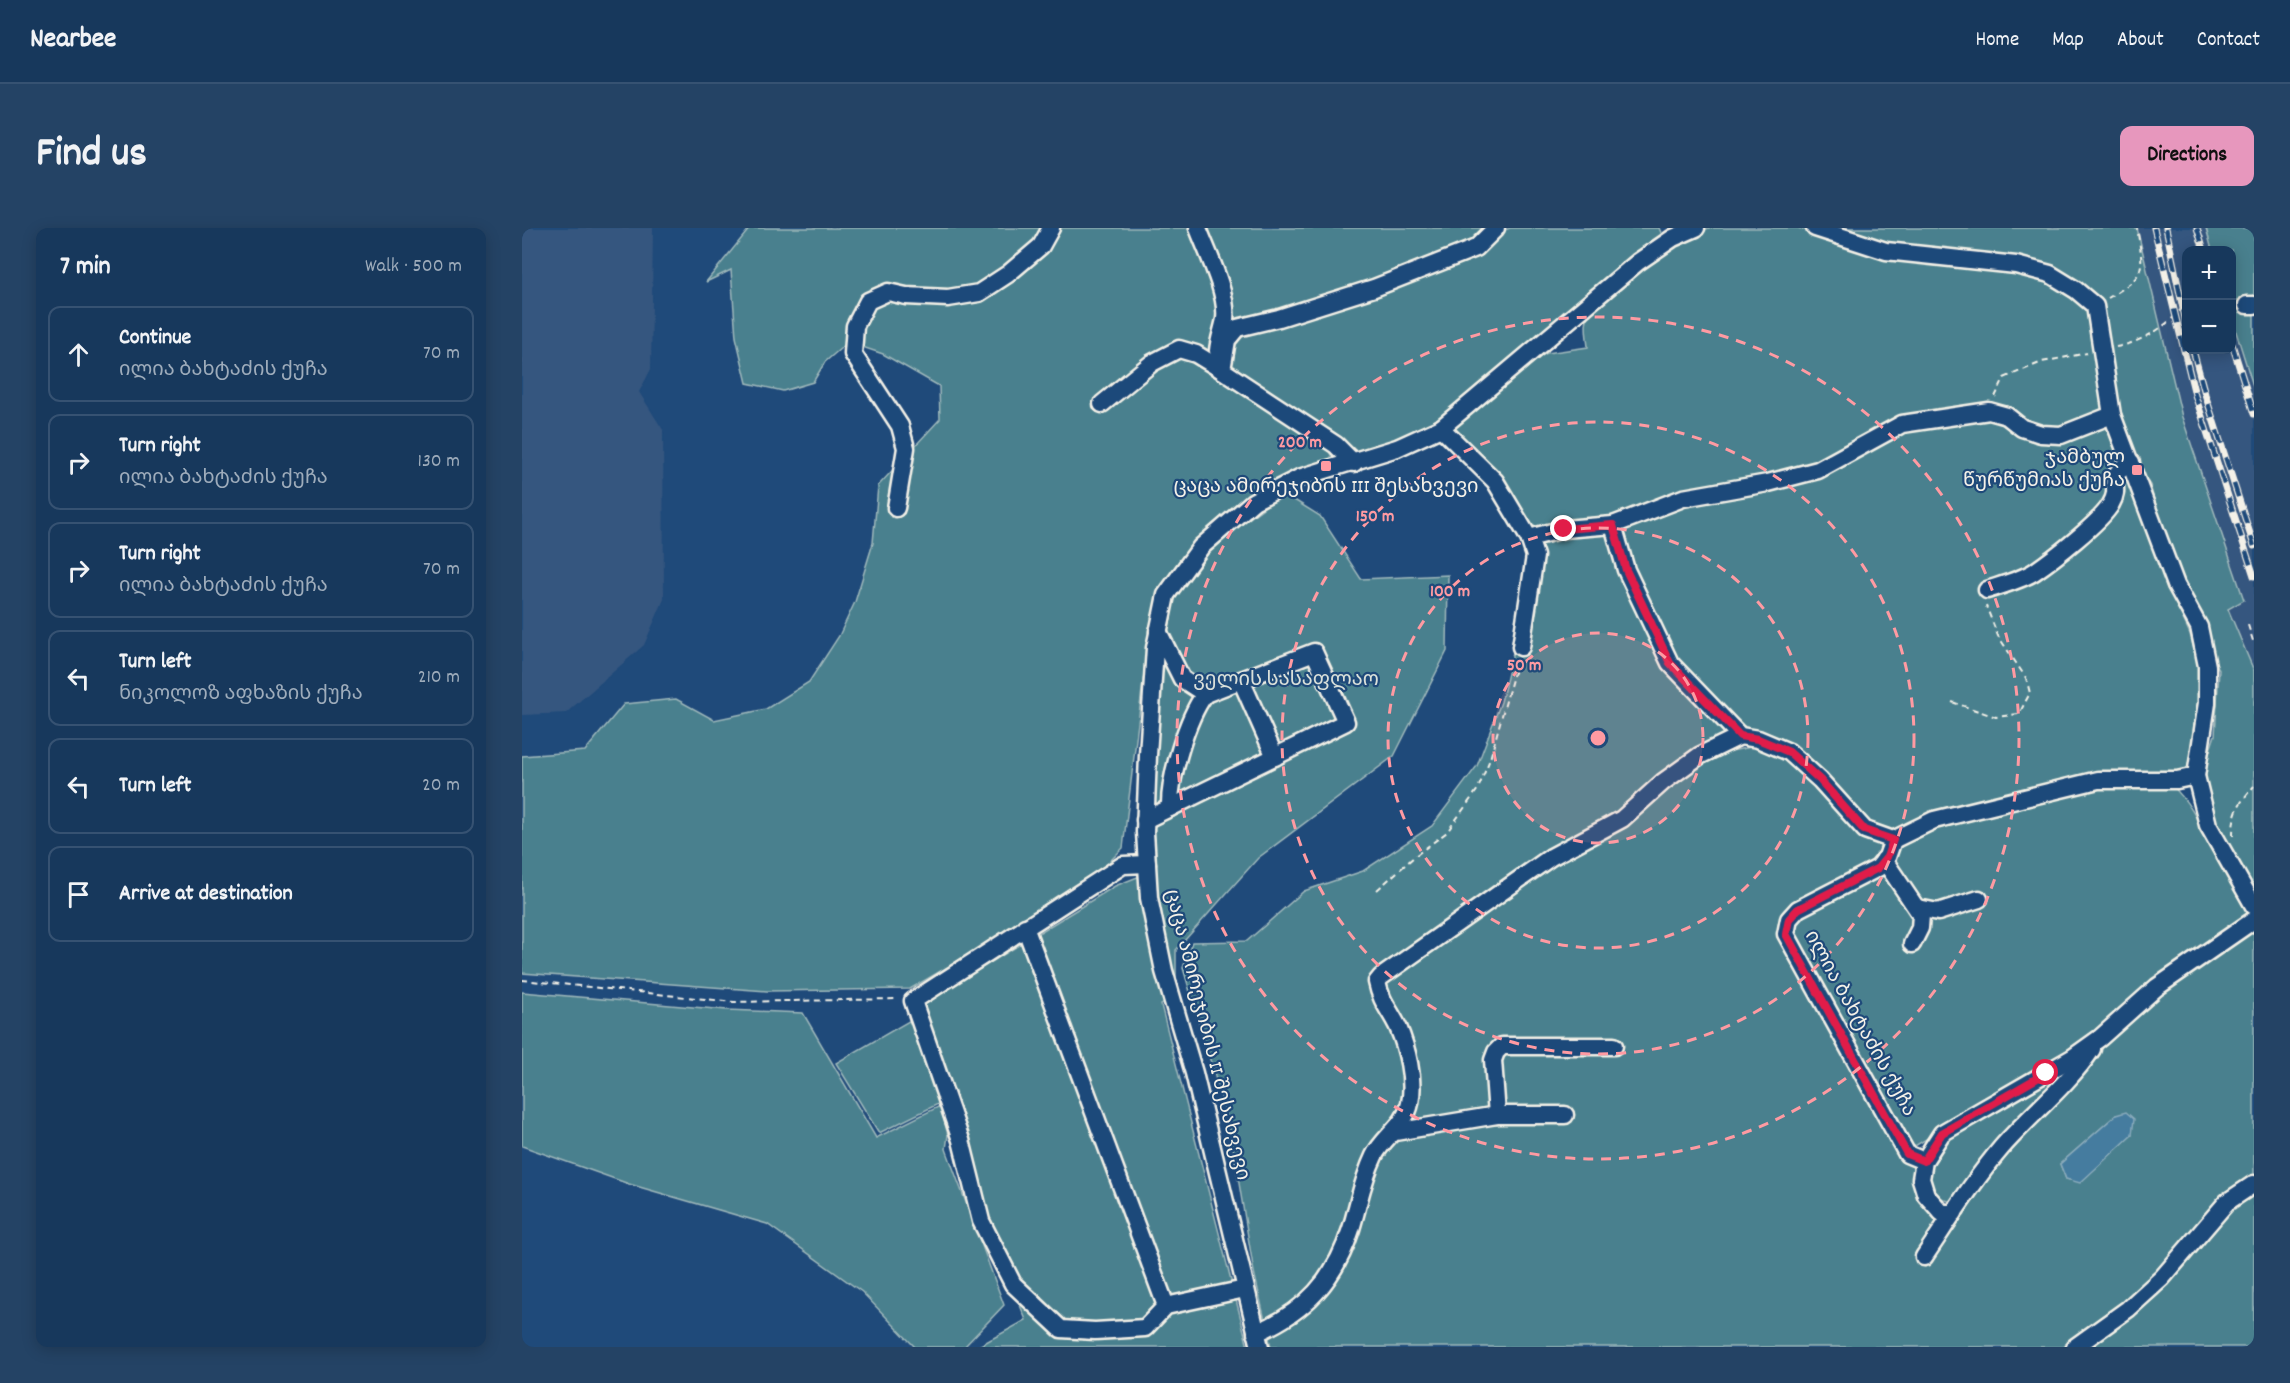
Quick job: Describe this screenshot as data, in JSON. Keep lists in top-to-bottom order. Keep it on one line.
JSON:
{"streets":{"street":["ილია ბახტაძის ქუჩა","ცაცა ამირეჯიბის II შესახვევი"]},"parks":["ველის სასაფლაო"],"places":{"transit":["ცაცა ამირეჯიბის III შესახვევი","ჯამბულ წურწუმიას ქუჩა"]},"page":{"header":"Nearbee","nav":["Home","Map","About","Contact"],"title":"Find us","buttons":"Directions","heading":["7 min","Walk · 500 m"],"map_buttons":["+","−"],"list":[["Continue","ილია ბახტაძის ქუჩა","70 m"],["Turn right","ილია ბახტაძის ქუჩა","130 m"],["Turn right","ილია ბახტაძის ქუჩა","70 m"],["Turn left","ნიკოლოზ აფხაზის ქუჩა","210 m"],["Turn left","20 m"],"Arrive at destination"]},"rings":["200 m","150 m","100 m","50 m"]}
